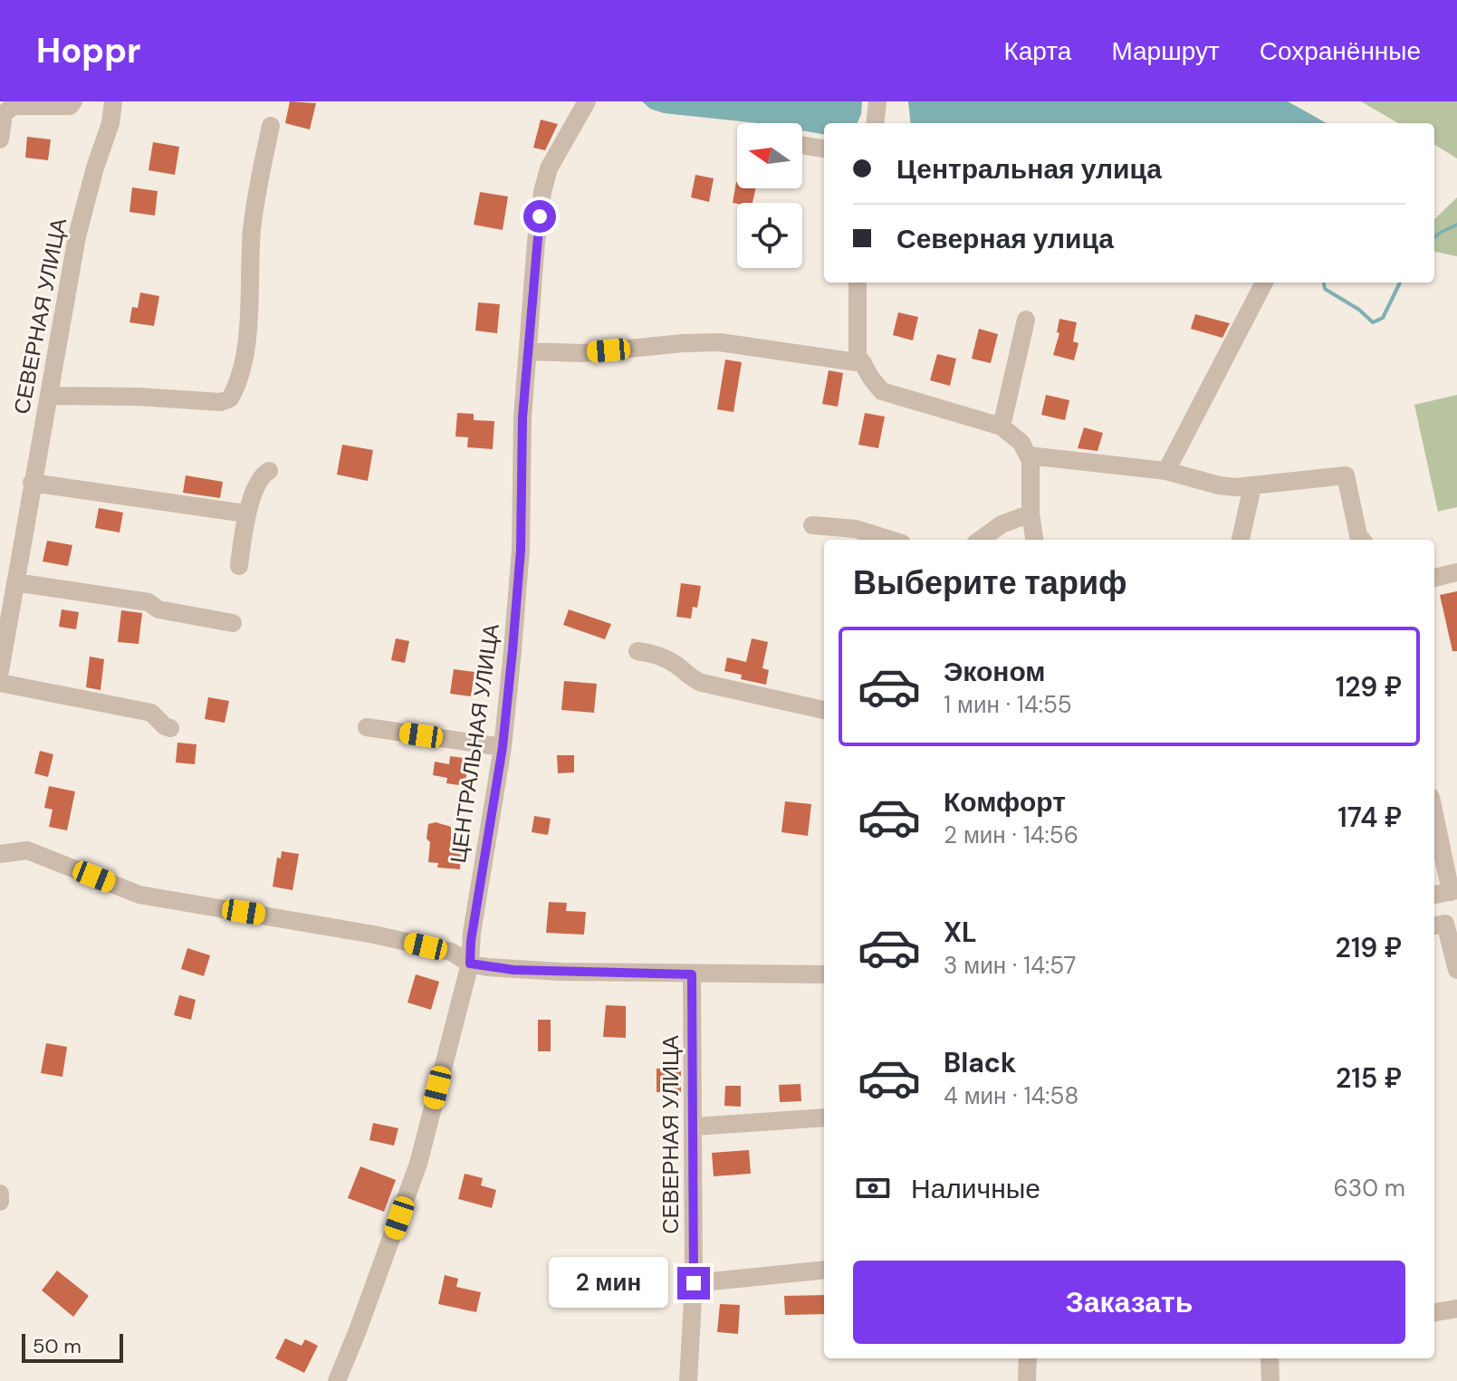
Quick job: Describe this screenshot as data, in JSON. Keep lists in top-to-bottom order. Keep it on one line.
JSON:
{"streets":{"street":["СЕВЕРНАЯ УЛИЦА","ЦЕНТРАЛЬНАЯ УЛИЦА"]},"scale_bar":"50 m","north":"left","page":{"header":"Hoppr","nav":["Карта","Маршрут","Сохранённые"],"banner":["Центральная улица","Северная улица"],"heading":"Выберите тариф","list":[{"name":"Эконом","note":"1 мин · 14:55","value":"129 ₽"},{"name":"Комфорт","note":"2 мин · 14:56","value":"174 ₽"},{"name":"XL","note":"3 мин · 14:57","value":"219 ₽"},{"name":"Black","note":"4 мин · 14:58","value":"215 ₽"}],"pay":["Наличные","630 m"],"buttons":"Заказать","bubble":"2 мин","scale":"50 m"}}
